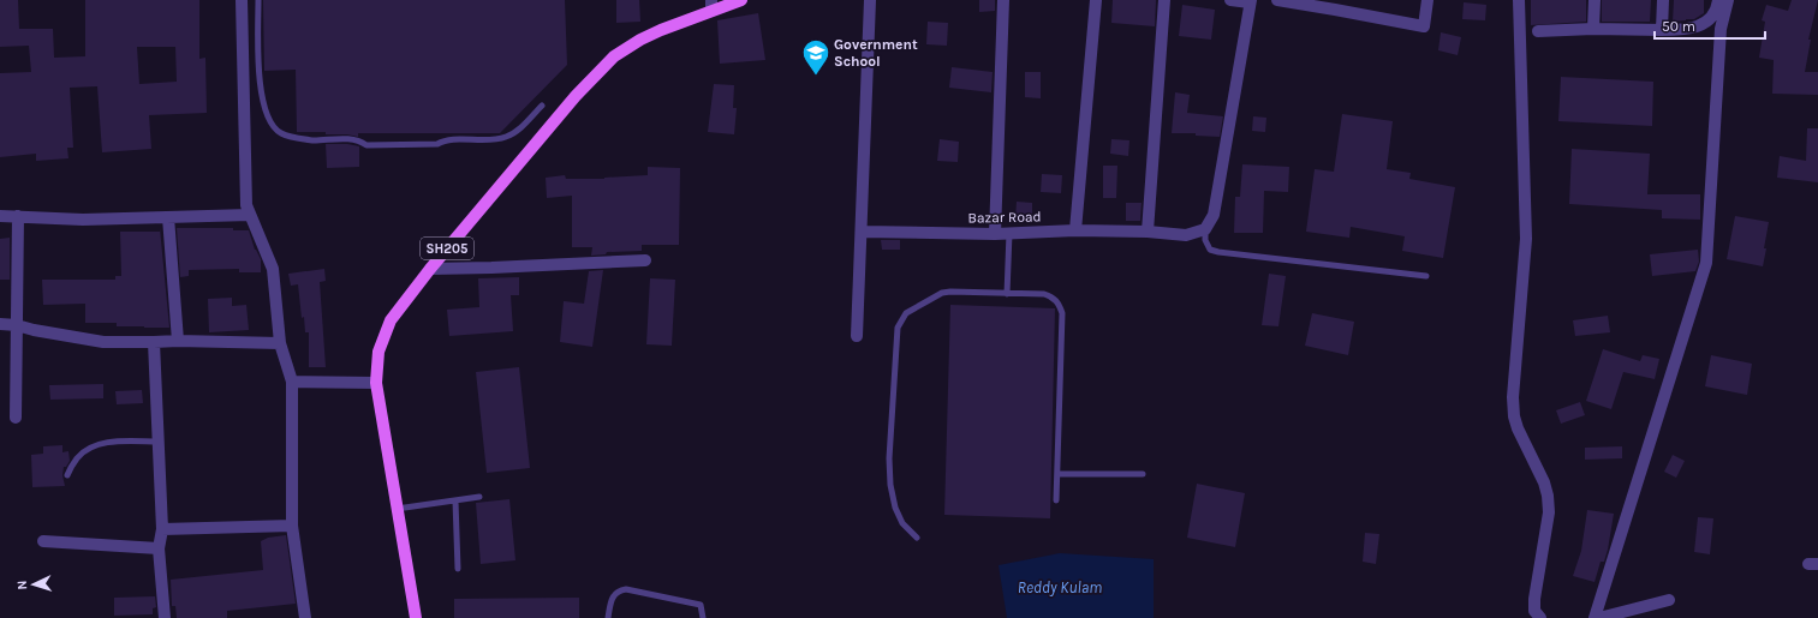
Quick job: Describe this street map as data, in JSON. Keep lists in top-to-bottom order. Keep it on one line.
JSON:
{"streets":{"main road":["SH205"],"street":["Bazar Road"]},"water":["Reddy Kulam"],"places":{"school or university":["Government School"]},"scale_bar":"50 m","north":"left"}
